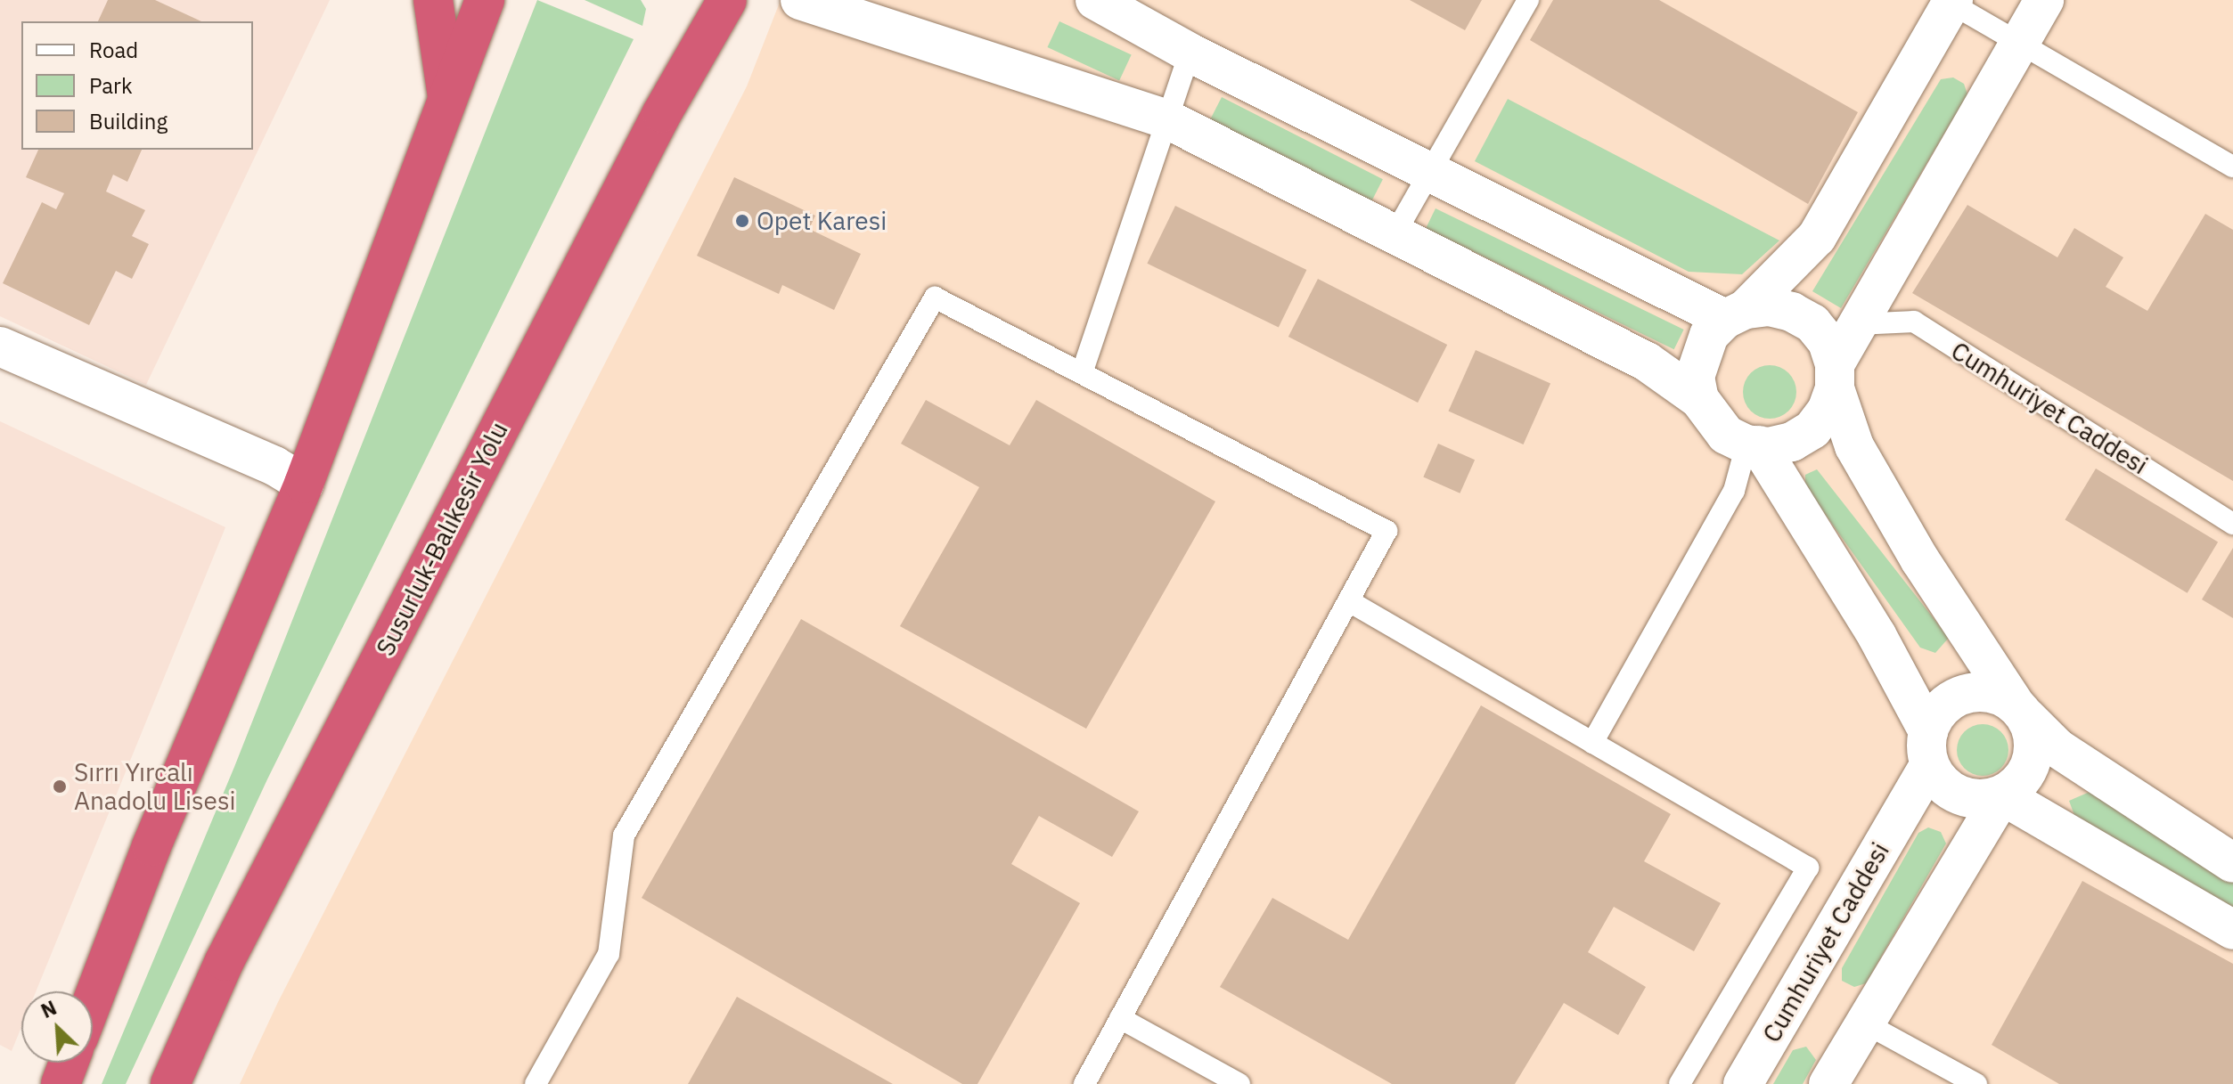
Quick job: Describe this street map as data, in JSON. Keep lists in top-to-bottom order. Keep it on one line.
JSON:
{"streets":{"highway":["Susurluk-Balıkesir Yolu"],"street":["Cumhuriyet Caddesi"]},"places":["Opet Karesi","Sırrı Yırcalı Anadolu Lisesi"],"legend":["Road","Park","Building"],"north":"top left"}
